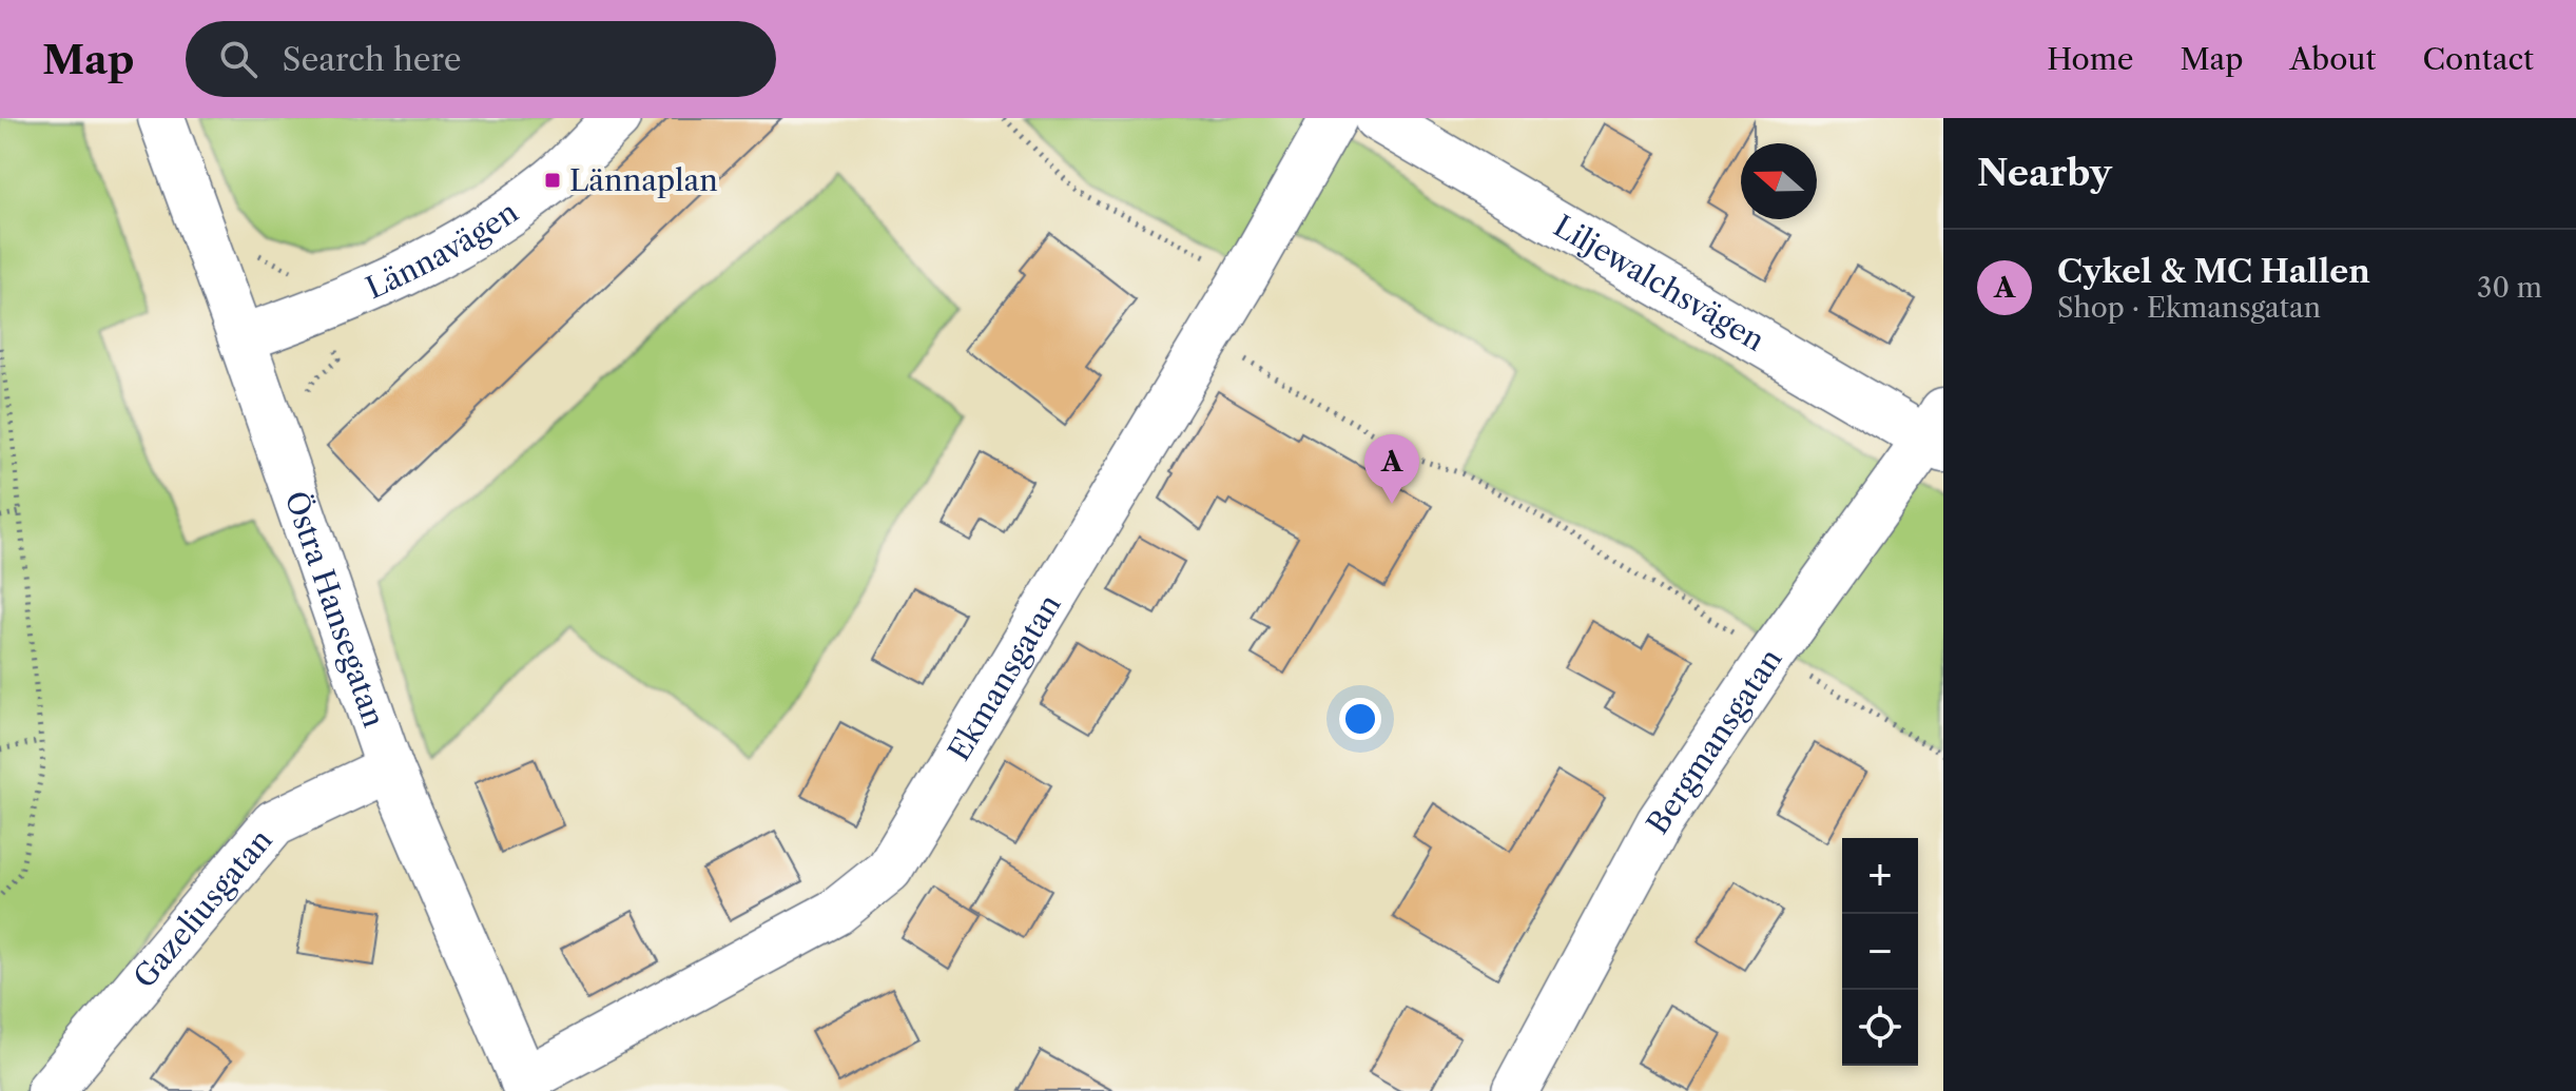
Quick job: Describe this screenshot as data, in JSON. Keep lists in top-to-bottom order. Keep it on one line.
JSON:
{"streets":{"street":["Lännavägen","Liljewalchsvägen","Östra Hansegatan","Ekmansgatan","Bergmansgatan","Gazeliusgatan"]},"crossings":[["Lännavägen","Östra Hansegatan"],["Liljewalchsvägen","Bergmansgatan"],["Östra Hansegatan","Ekmansgatan"],["Östra Hansegatan","Gazeliusgatan"]],"places":{"transit":["Lännaplan"]},"north":"left","page":{"header":"Map","search":"Search here","nav":["Home","Map","About","Contact"],"heading":"Nearby","list":[{"mark":"A","name":"Cykel & MC Hallen","note":"Shop · Ekmansgatan","value":"30 m"}],"pins":"A","map_buttons":["+","−"]}}
